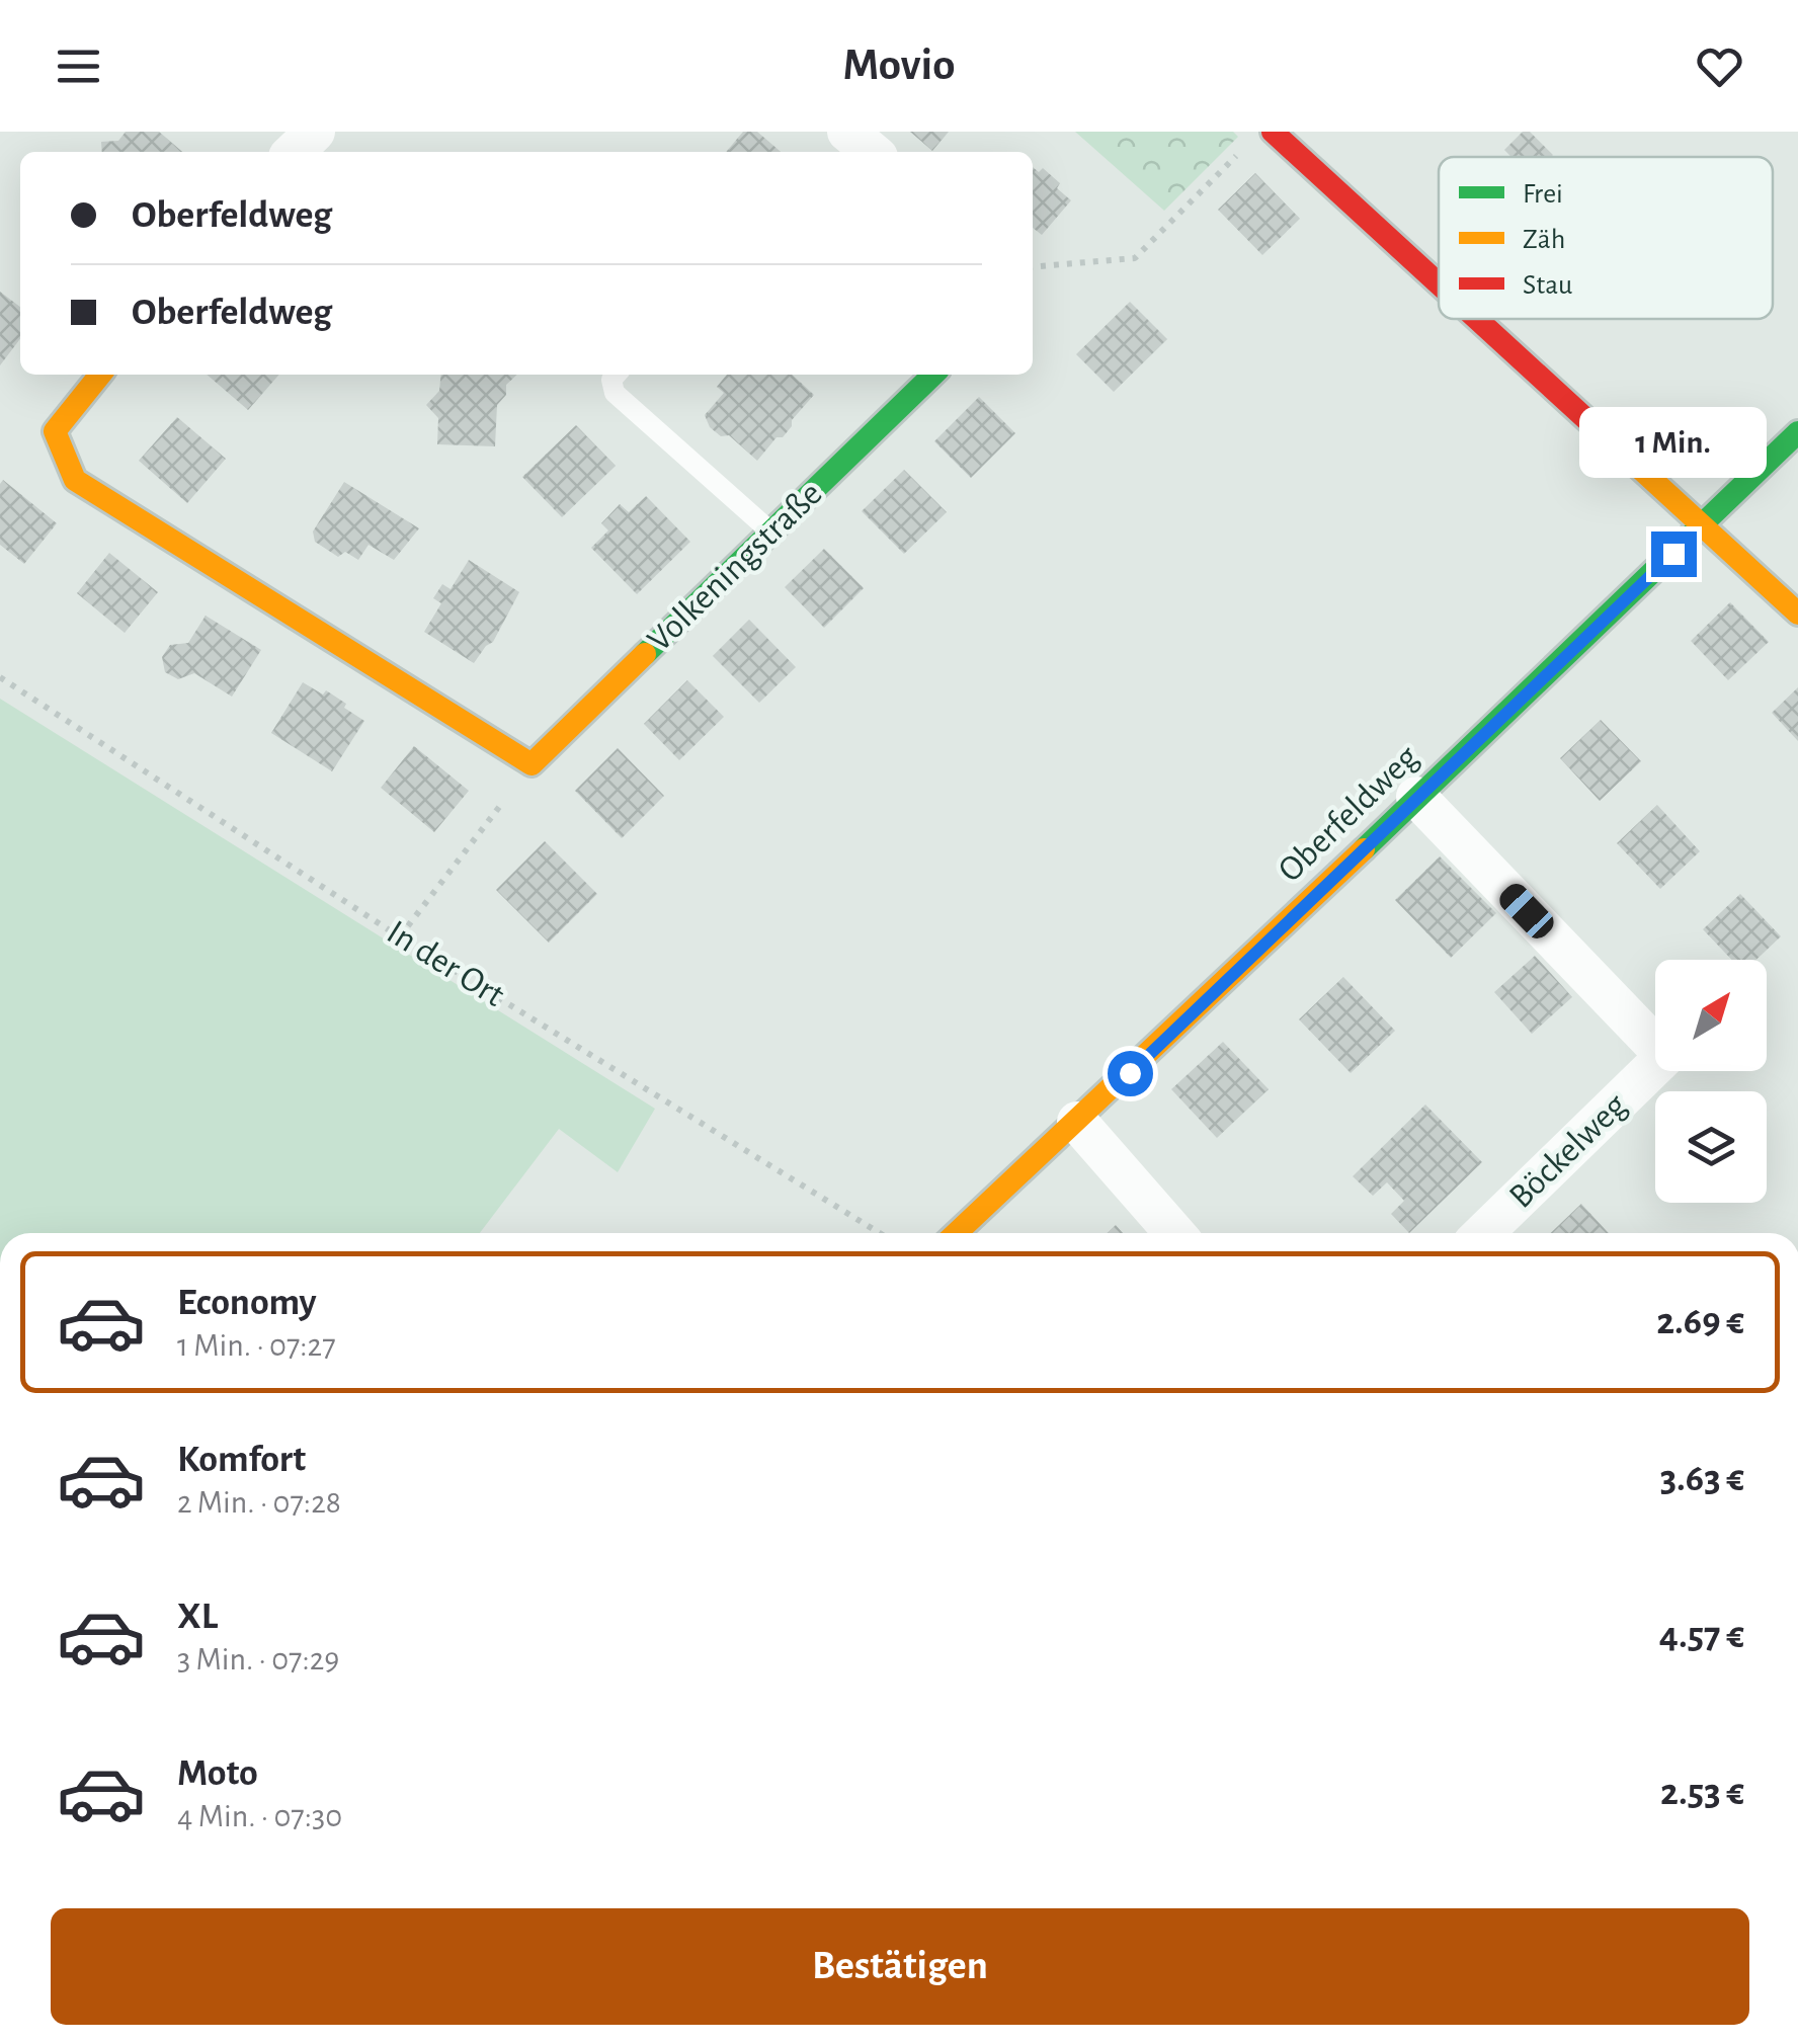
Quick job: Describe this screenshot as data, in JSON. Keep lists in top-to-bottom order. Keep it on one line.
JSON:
{"streets":{"street":["Volkeningstraße","Oberfeldweg","Böckelweg"],"path":["In der Ort"]},"crossings":[["Oberfeldweg","Böckelweg"]],"legend":["Frei","Zäh","Stau"],"north":"top right","page":{"header":"Movio","banner":["Oberfeldweg","Oberfeldweg"],"bubble":"1 Min.","list":[{"name":"Economy","note":"1 Min. · 07:27","value":"2.69 €"},{"name":"Komfort","note":"2 Min. · 07:28","value":"3.63 €"},{"name":"XL","note":"3 Min. · 07:29","value":"4.57 €"},{"name":"Moto","note":"4 Min. · 07:30","value":"2.53 €"}],"buttons":"Bestätigen"}}
